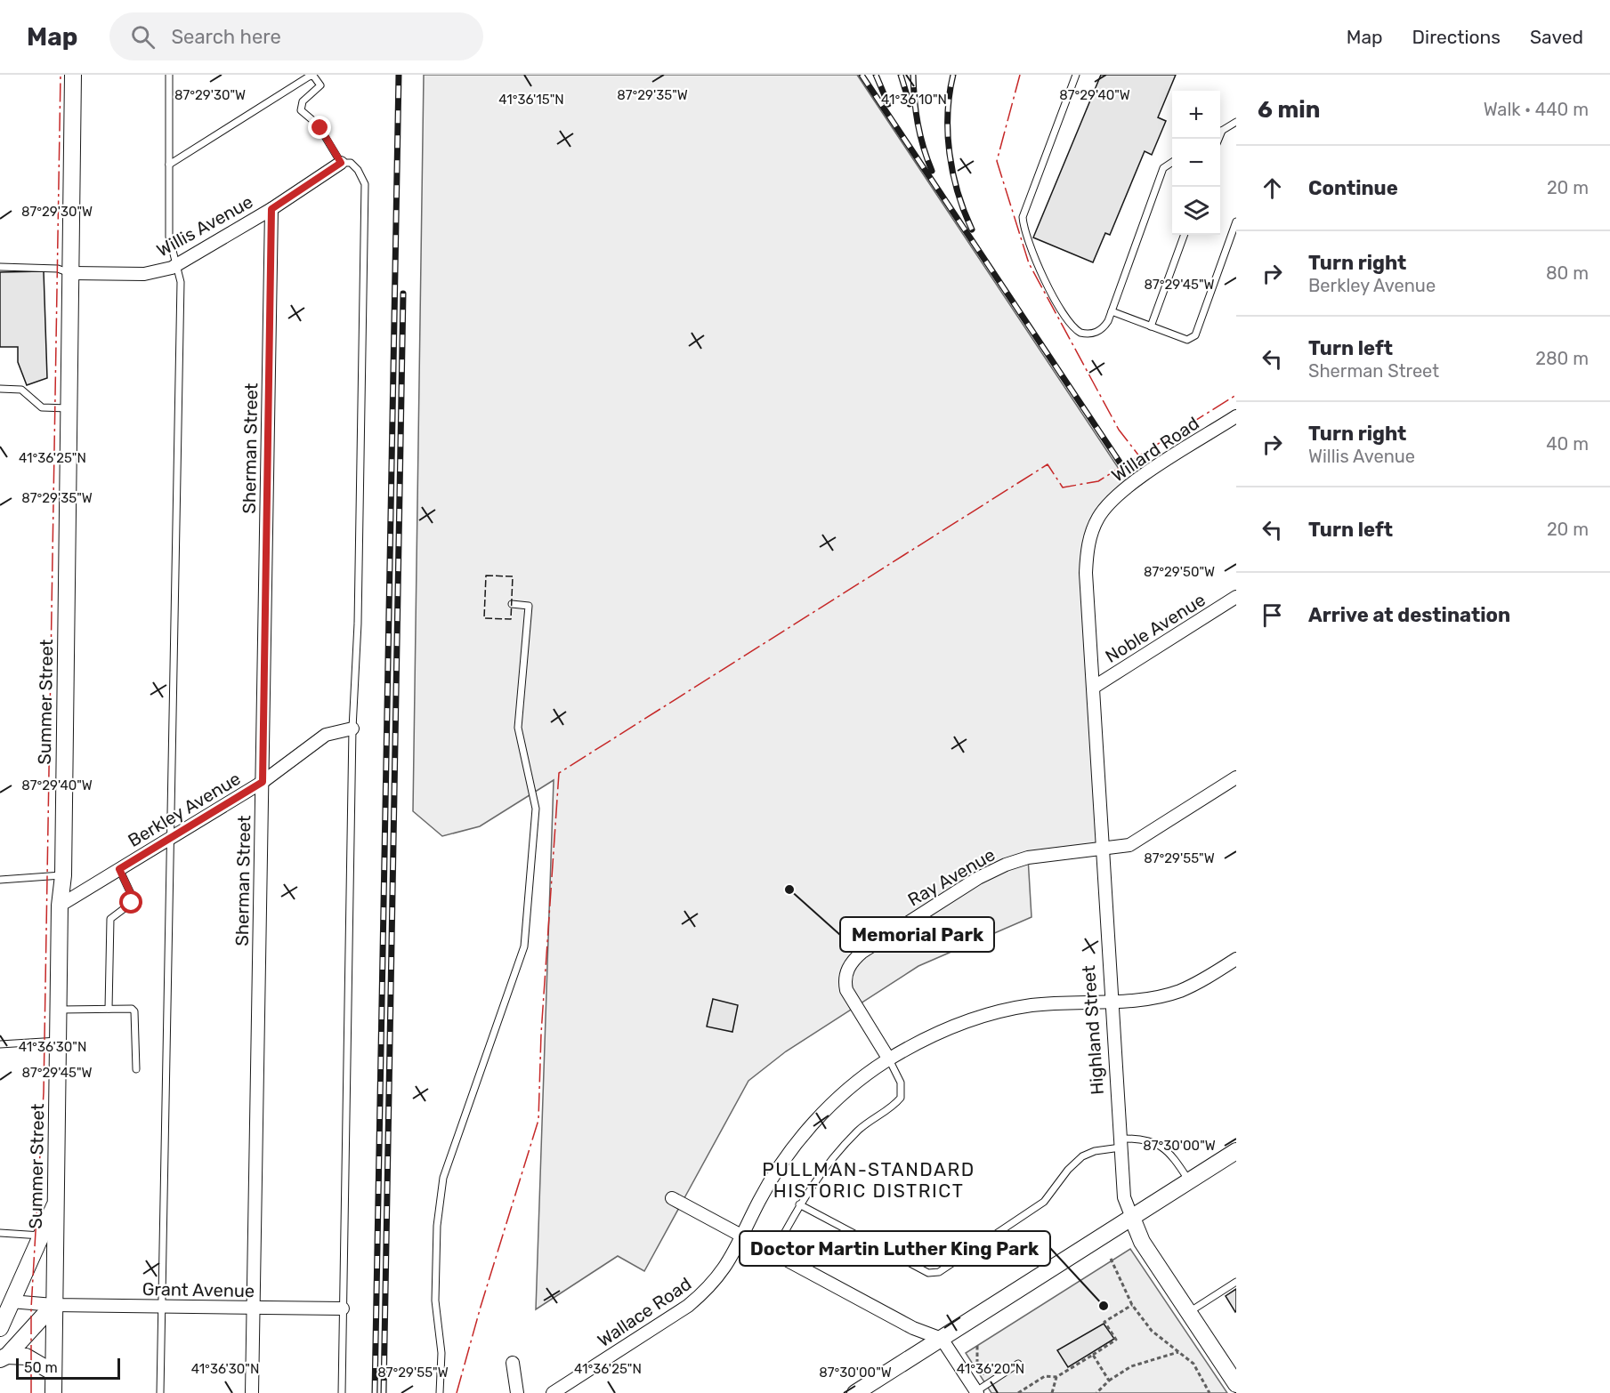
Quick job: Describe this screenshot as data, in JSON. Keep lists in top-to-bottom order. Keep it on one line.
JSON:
{"streets":{"street":["Willis Avenue","Sherman Street","Willard Road","Noble Avenue","Summer Street","Berkley Avenue","Ray Avenue","Highland Street","Grant Avenue","Wallace Road"]},"crossings":[["Willis Avenue","Sherman Street"],["Willis Avenue","Summer Street"],["Sherman Street","Berkley Avenue"],["Sherman Street","Grant Avenue"],["Willard Road","Highland Street"],["Noble Avenue","Highland Street"],["Summer Street","Berkley Avenue"],["Summer Street","Grant Avenue"],["Ray Avenue","Highland Street"],["Ray Avenue","Wallace Road"],["Highland Street","Wallace Road"]],"districts":["PULLMAN-STANDARD HISTORIC DISTRICT"],"places":["Memorial Park","Doctor Martin Luther King Park"],"scale_bar":"50 m","page":{"header":"Map","search":"Search here","nav":["Map","Directions","Saved"],"heading":["6 min","Walk · 440 m"],"map_buttons":["+","−"],"list":[["Continue","20 m"],["Turn right","Berkley Avenue","80 m"],["Turn left","Sherman Street","280 m"],["Turn right","Willis Avenue","40 m"],["Turn left","20 m"],"Arrive at destination"],"scale":"50 m"},"coordinates":["87°29'30\"W","87°29'35\"W","87°29'40\"W","41°36'15\"N","41°36'10\"N","87°29'45\"W","41°36'25\"N","87°29'50\"W","87°29'55\"W","41°36'30\"N","87°30'00\"W","41°36'20\"N"]}
